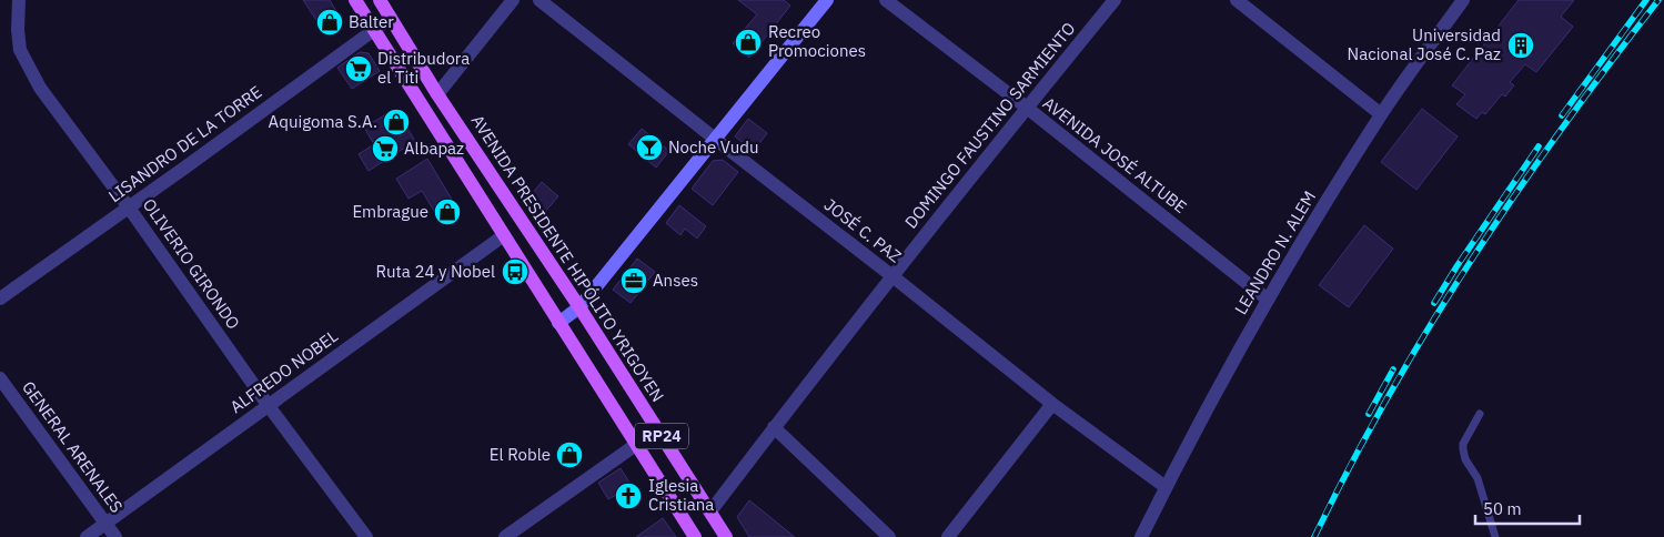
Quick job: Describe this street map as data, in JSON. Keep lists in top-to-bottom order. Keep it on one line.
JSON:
{"streets":{"main road":["AVENIDA PRESIDENTE HIPÓLITO YRIGOYEN","RP24"],"street":["DOMINGO FAUSTINO SARMIENTO","LISANDRO DE LA TORRE","AVENIDA JOSÉ ALTUBE","JOSÉ C. PAZ","LEANDRO N. ALEM","OLIVERIO GIRONDO","ALFREDO NOBEL","GENERAL ARENALES"]},"crossings":[["DOMINGO FAUSTINO SARMIENTO","AVENIDA JOSÉ ALTUBE"],["DOMINGO FAUSTINO SARMIENTO","JOSÉ C. PAZ"],["DOMINGO FAUSTINO SARMIENTO","AVENIDA PRESIDENTE HIPÓLITO YRIGOYEN"],["LISANDRO DE LA TORRE","AVENIDA PRESIDENTE HIPÓLITO YRIGOYEN"],["LISANDRO DE LA TORRE","OLIVERIO GIRONDO"],["LISANDRO DE LA TORRE","RP24"],["AVENIDA JOSÉ ALTUBE","LEANDRO N. ALEM"],["JOSÉ C. PAZ","LEANDRO N. ALEM"],["OLIVERIO GIRONDO","ALFREDO NOBEL"],["ALFREDO NOBEL","RP24"],["ALFREDO NOBEL","GENERAL ARENALES"]],"places":{"shop":["Balter","Recreo Promociones","Aquigoma S.A.","Embrague","El Roble"],"building":["Universidad Nacional José C. Paz"],"supermarket":["Distribudora el Titi","Albapaz"],"bar":["Noche Vudu"],"bus stop":["Ruta 24 y Nobel"],"office":["Anses"],"church":["Iglesia Cristiana"]},"scale_bar":"50 m"}
